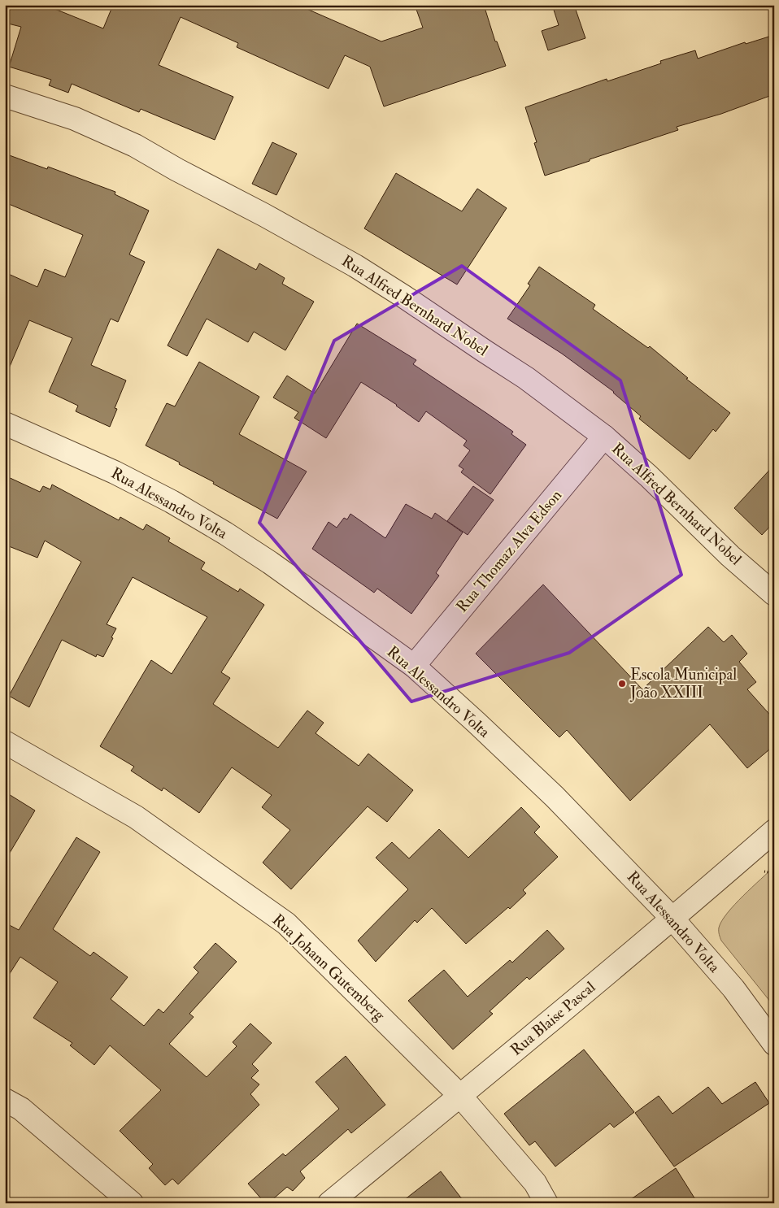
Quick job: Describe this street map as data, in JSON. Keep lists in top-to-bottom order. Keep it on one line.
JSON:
{"streets":{"street":["Rua Alfred Bernhard Nobel","Rua Alessandro Volta","Rua Thomaz Alva Edson","Rua Johann Gutemberg","Rua Blaise Pascal"]},"crossings":[["Rua Alfred Bernhard Nobel","Rua Thomaz Alva Edson"],["Rua Alessandro Volta","Rua Thomaz Alva Edson"],["Rua Alessandro Volta","Rua Blaise Pascal"],["Rua Johann Gutemberg","Rua Blaise Pascal"]],"places":["Escola Municipal João XXIII"]}
